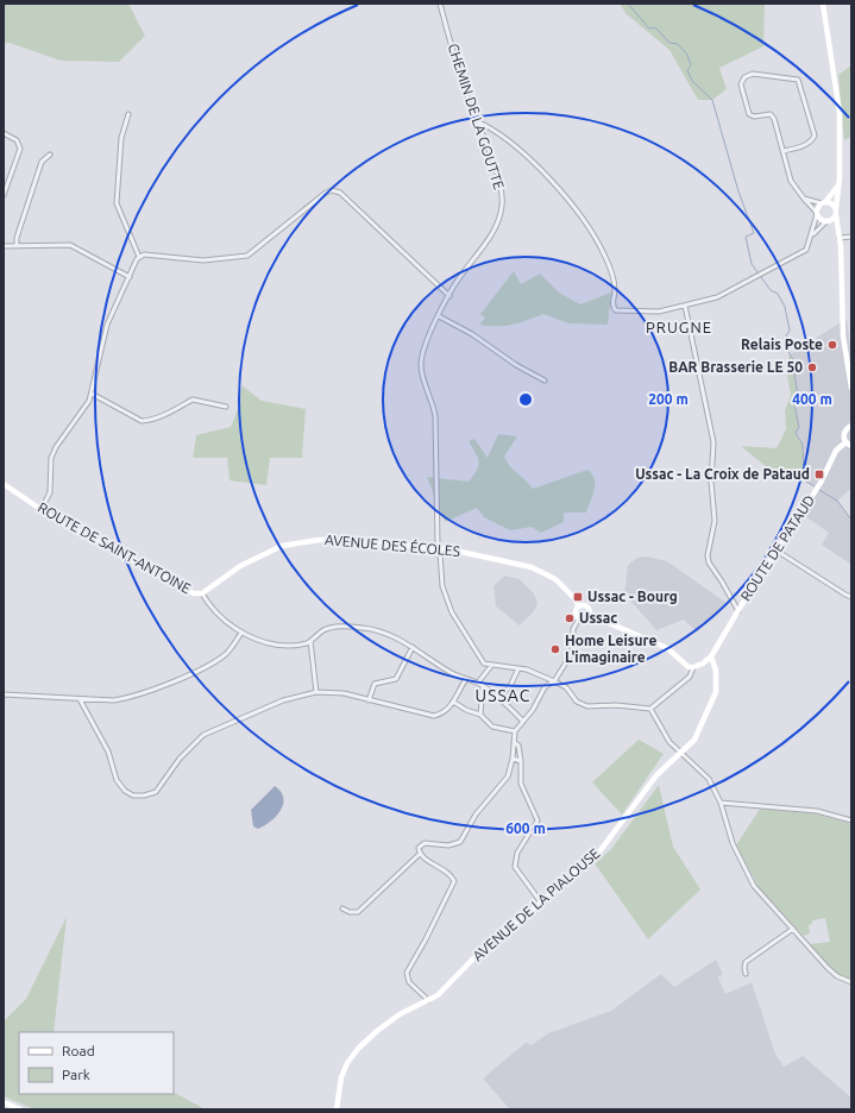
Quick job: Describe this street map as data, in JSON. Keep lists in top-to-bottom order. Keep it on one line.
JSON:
{"streets":{"street":["CHEMIN DE LA GOUTTE","AVENUE DES ÉCOLES","ROUTE DE SAINT-ANTOINE","ROUTE DE PATAUD","AVENUE DE LA PIALOUSE"]},"crossings":[["CHEMIN DE LA GOUTTE","AVENUE DES ÉCOLES"],["AVENUE DES ÉCOLES","ROUTE DE SAINT-ANTOINE"],["ROUTE DE PATAUD","AVENUE DE LA PIALOUSE"]],"districts":["PRUGNE","USSAC"],"places":{"other":["Relais Poste","BAR Brasserie LE 50","Ussac","Home Leisure L'imaginaire"],"transit":["Ussac - La Croix de Pataud","Ussac - Bourg"]},"legend":["Road","Park"],"rings":["200 m","400 m","600 m"]}
